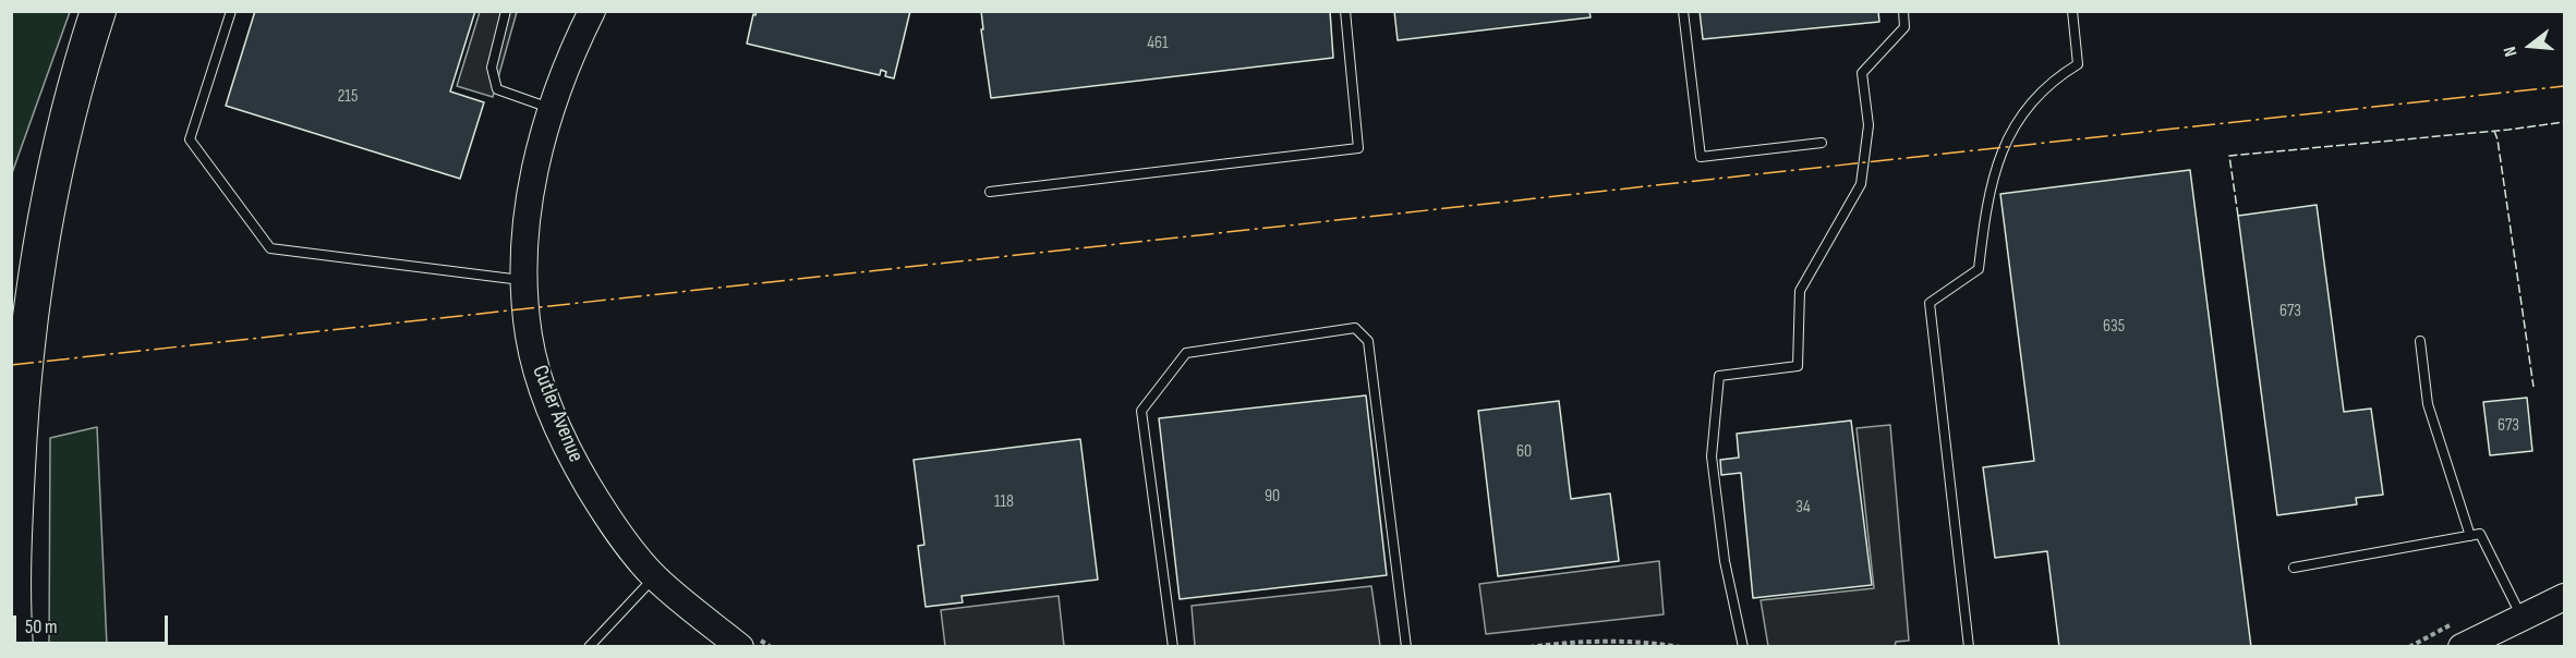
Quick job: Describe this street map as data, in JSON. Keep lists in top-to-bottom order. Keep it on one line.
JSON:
{"streets":{"street":["Cutler Avenue"]},"house_numbers":["461","215","673","635","673","60","90","118","34"],"scale_bar":"50 m","north":"left"}
